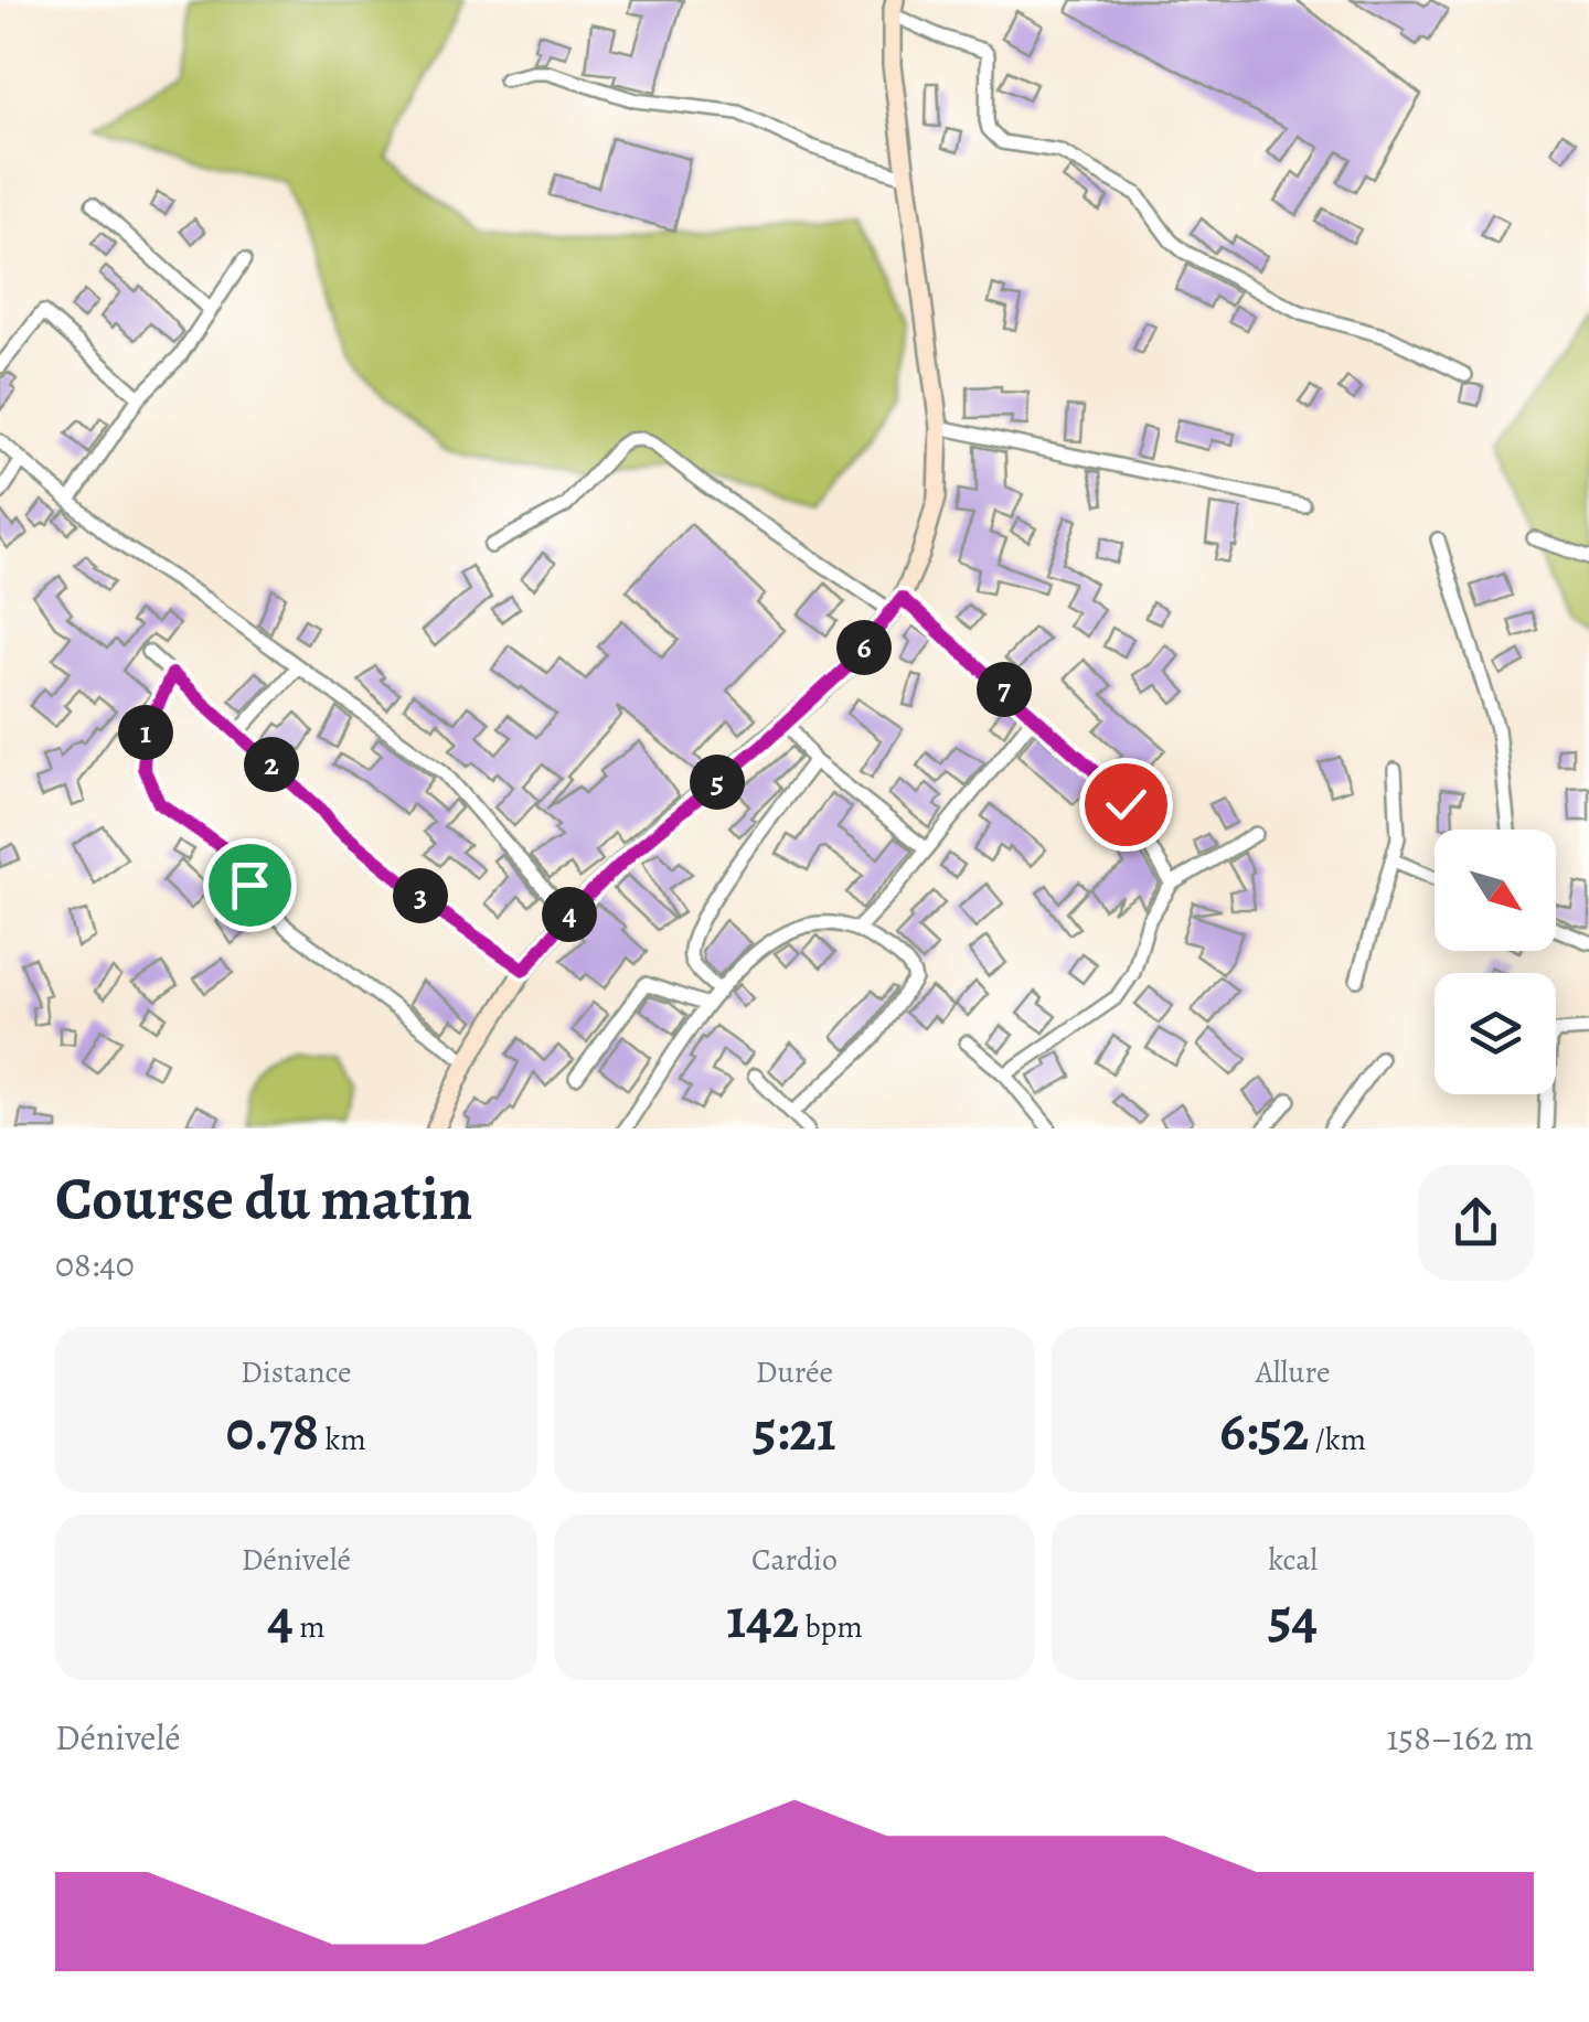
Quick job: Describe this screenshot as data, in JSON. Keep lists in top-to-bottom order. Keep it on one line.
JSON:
{"north":"bottom right","page":{"pins":["6","7","1","2","5","3","4"],"heading":["Course du matin","08:40"],"stats":[["Distance","0.78 km"],["Durée","5:21"],["Allure","6:52 /km"],["Dénivelé","4 m"],["Cardio","142 bpm"],["kcal","54"]],"chart":["Dénivelé","158–162 m"]}}
